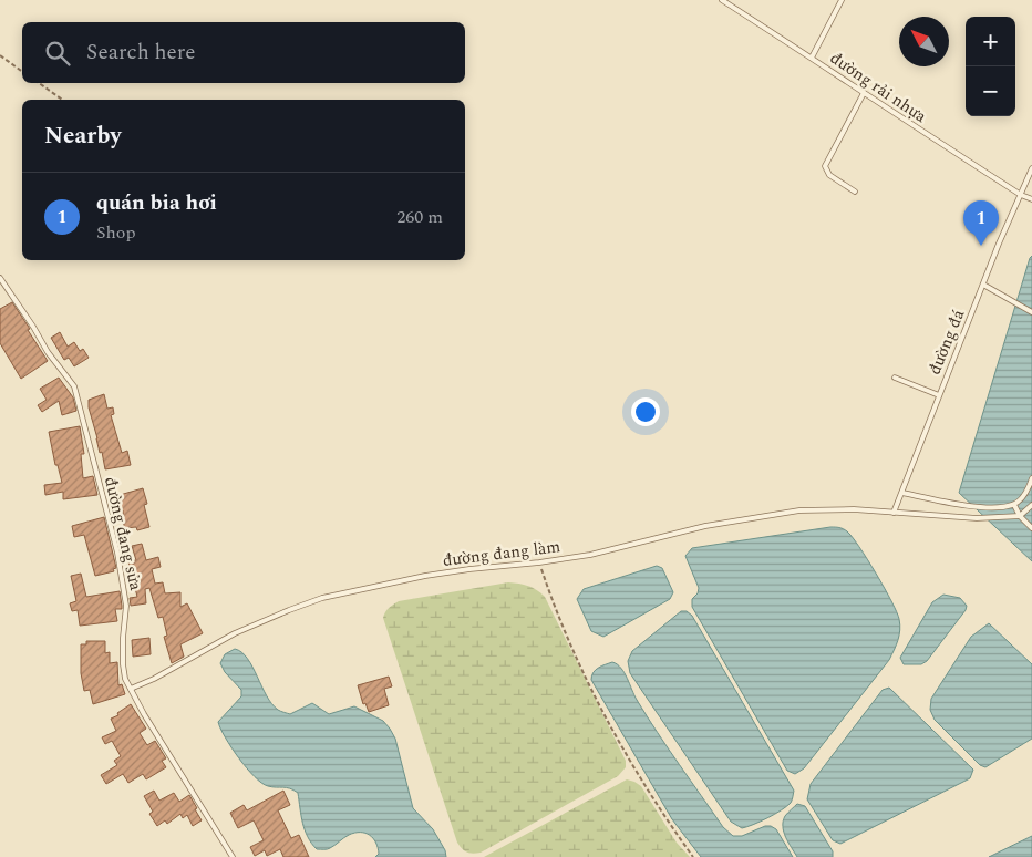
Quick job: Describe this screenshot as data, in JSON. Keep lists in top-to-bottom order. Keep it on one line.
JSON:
{"streets":{"lane":["đường rải nhựa","đường đá","đường đang sửa","đường đang làm"]},"crossings":[["đường rải nhựa","đường đá"],["đường đá","đường đang làm"],["đường đang sửa","đường đang làm"]],"north":"top left","page":{"map_buttons":["+","−"],"search":"Search here","heading":"Nearby","list":[{"mark":"1","name":"quán bia hơi","note":"Shop","value":"260 m"}],"pins":"1"}}
